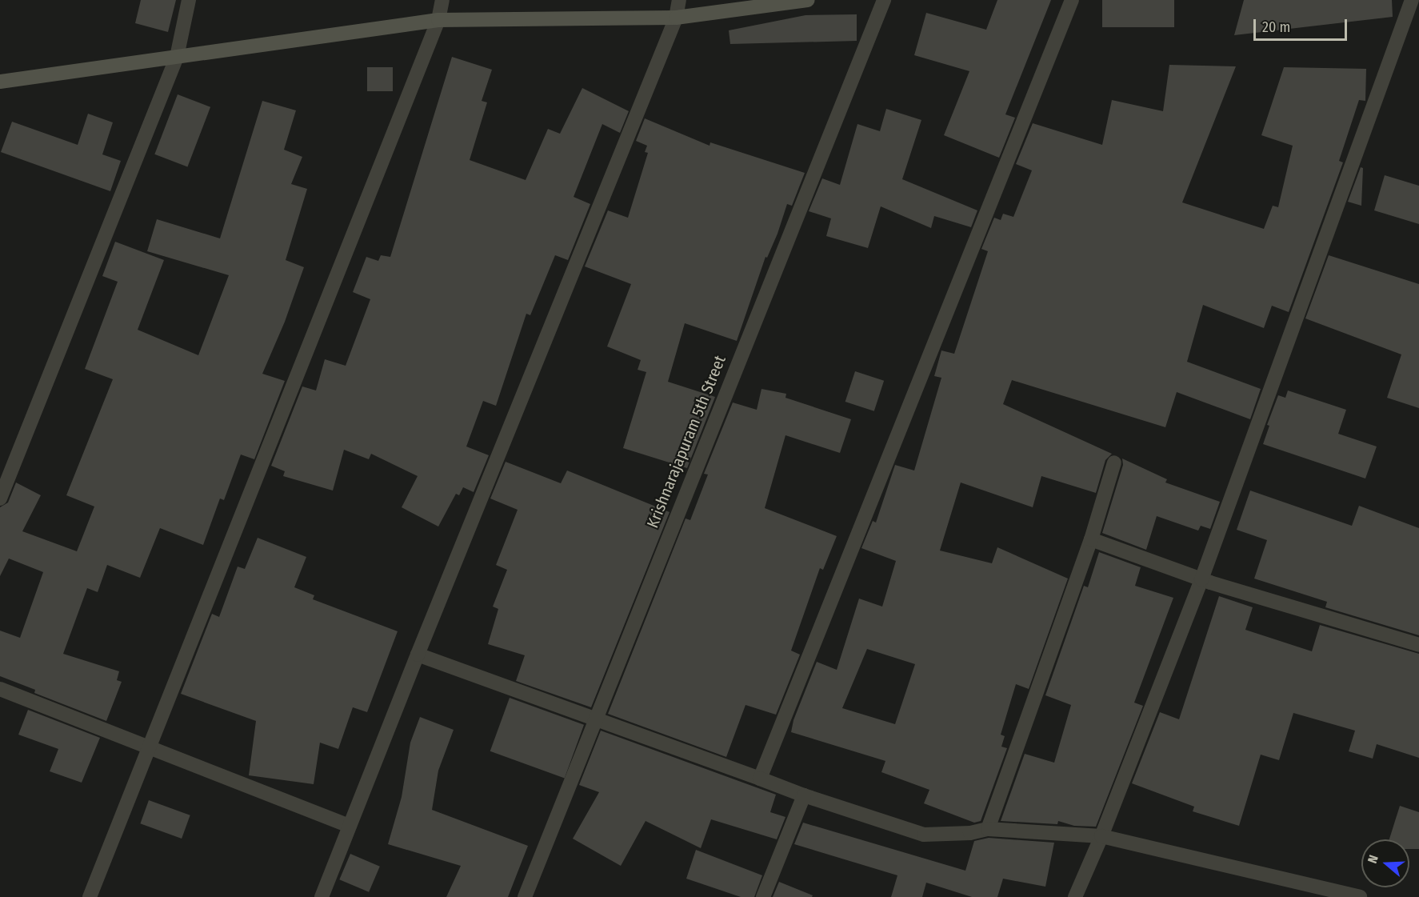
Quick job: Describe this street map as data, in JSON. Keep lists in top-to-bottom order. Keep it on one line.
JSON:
{"streets":{"street":["Krishnarajapuram 5th Street"]},"scale_bar":"20 m","north":"left"}
